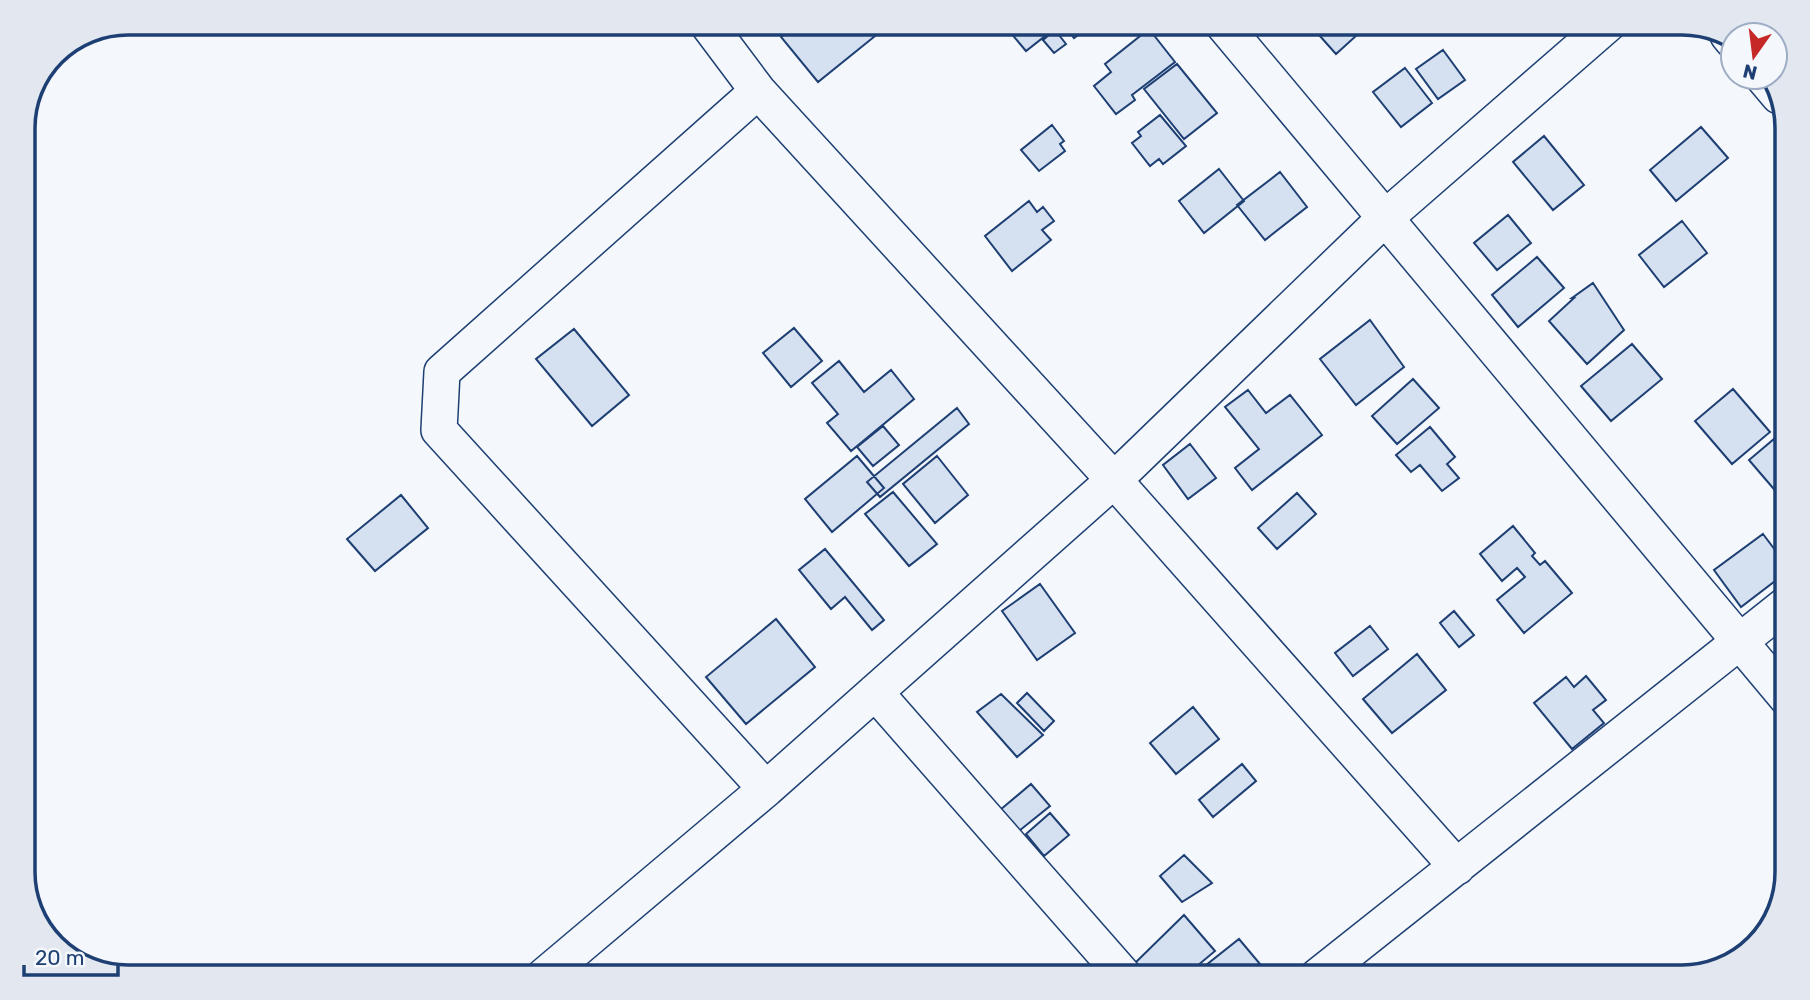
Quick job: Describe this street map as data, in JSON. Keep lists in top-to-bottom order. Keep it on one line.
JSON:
{"scale_bar":"20 m","north":"bottom"}
